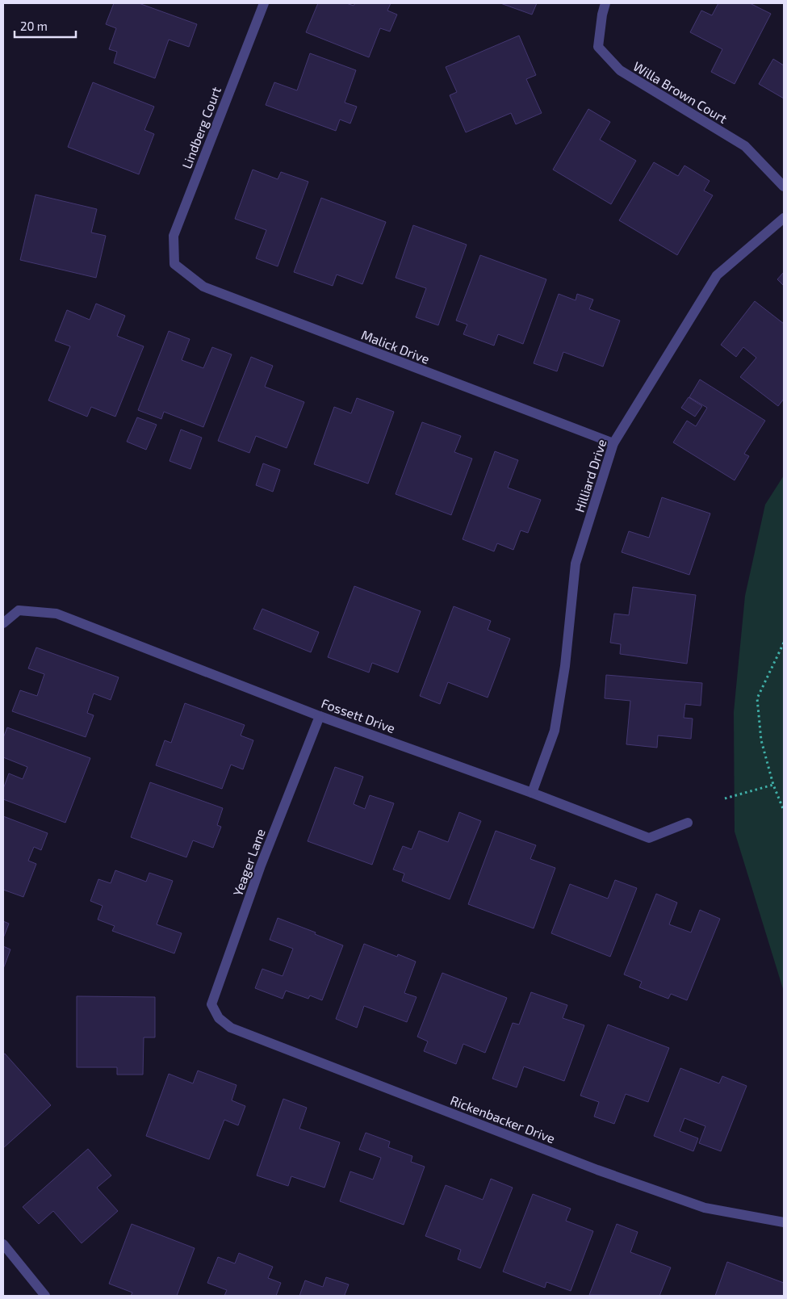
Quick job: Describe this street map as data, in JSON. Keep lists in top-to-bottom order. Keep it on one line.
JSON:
{"streets":{"street":["Willa Brown Court","Lindberg Court","Malick Drive","Hilliard Drive","Fossett Drive","Yeager Lane","Rickenbacker Drive"]},"crossings":[["Lindberg Court","Malick Drive"],["Malick Drive","Hilliard Drive"],["Hilliard Drive","Fossett Drive"],["Fossett Drive","Yeager Lane"],["Yeager Lane","Rickenbacker Drive"]],"scale_bar":"20 m"}
